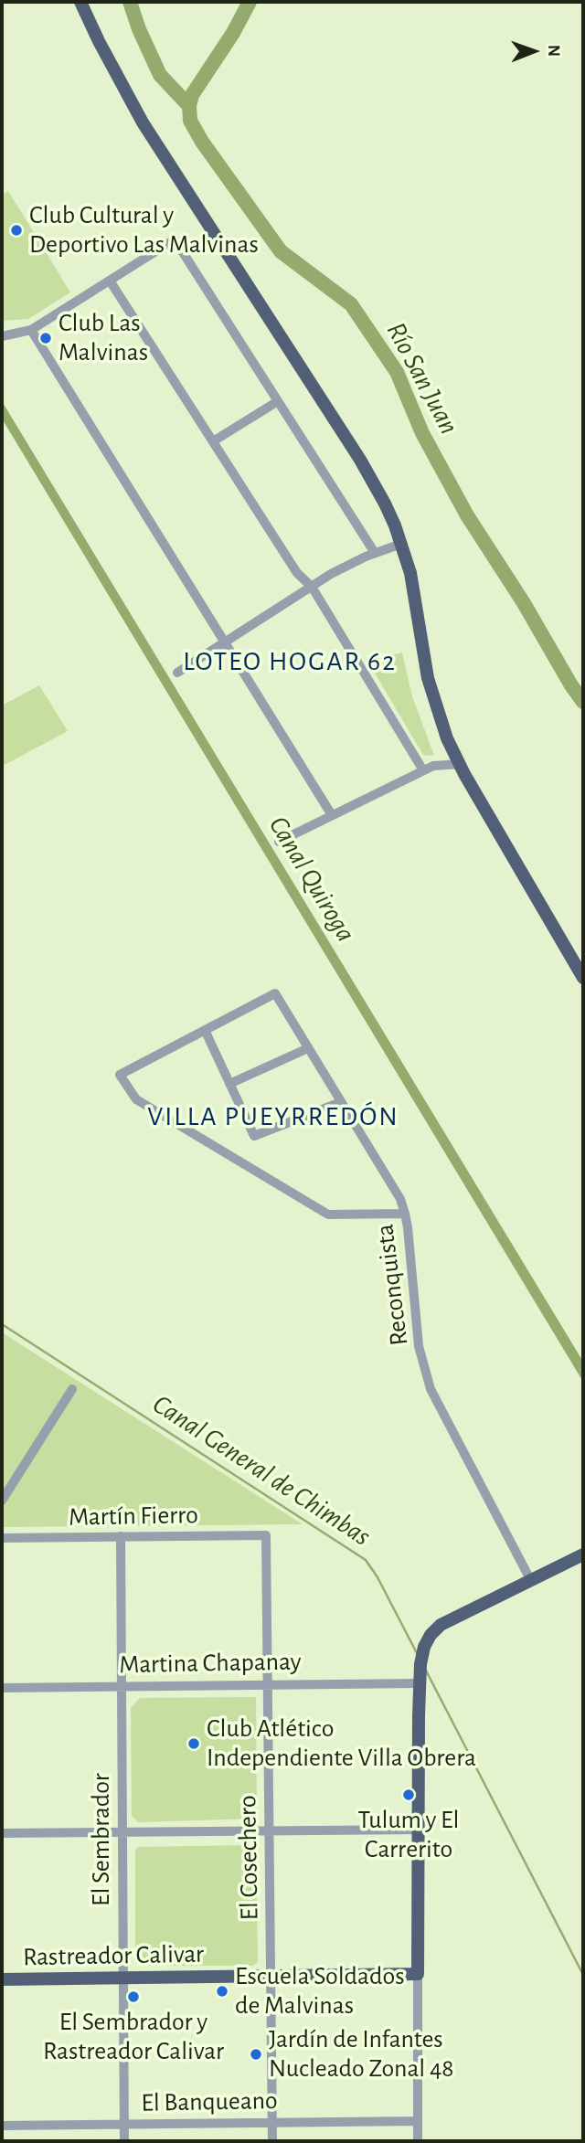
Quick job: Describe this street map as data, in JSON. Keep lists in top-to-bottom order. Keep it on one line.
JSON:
{"streets":{"main road":["Rastreador Calivar"],"street":["Reconquista","Martín Fierro","Martina Chapanay","El Sembrador","El Cosechero","El Banqueano"]},"crossings":[["Martín Fierro","El Sembrador"],["Martín Fierro","El Cosechero"],["Martina Chapanay","El Sembrador"],["Martina Chapanay","El Cosechero"],["El Sembrador","Rastreador Calivar"],["El Sembrador","El Banqueano"],["El Cosechero","Rastreador Calivar"],["El Cosechero","El Banqueano"]],"districts":["LOTEO HOGAR 62","VILLA PUEYRREDÓN"],"water":["Río San Juan","Canal Quiroga","Canal General de Chimbas"],"places":["Club Cultural y Deportivo Las Malvinas","Club Las Malvinas","Club Atlético Independiente Villa Obrera","Tulum y El Carrerito","Escuela Soldados de Malvinas","El Sembrador y Rastreador Calivar","Jardín de Infantes Nucleado Zonal 48"],"north":"right"}
